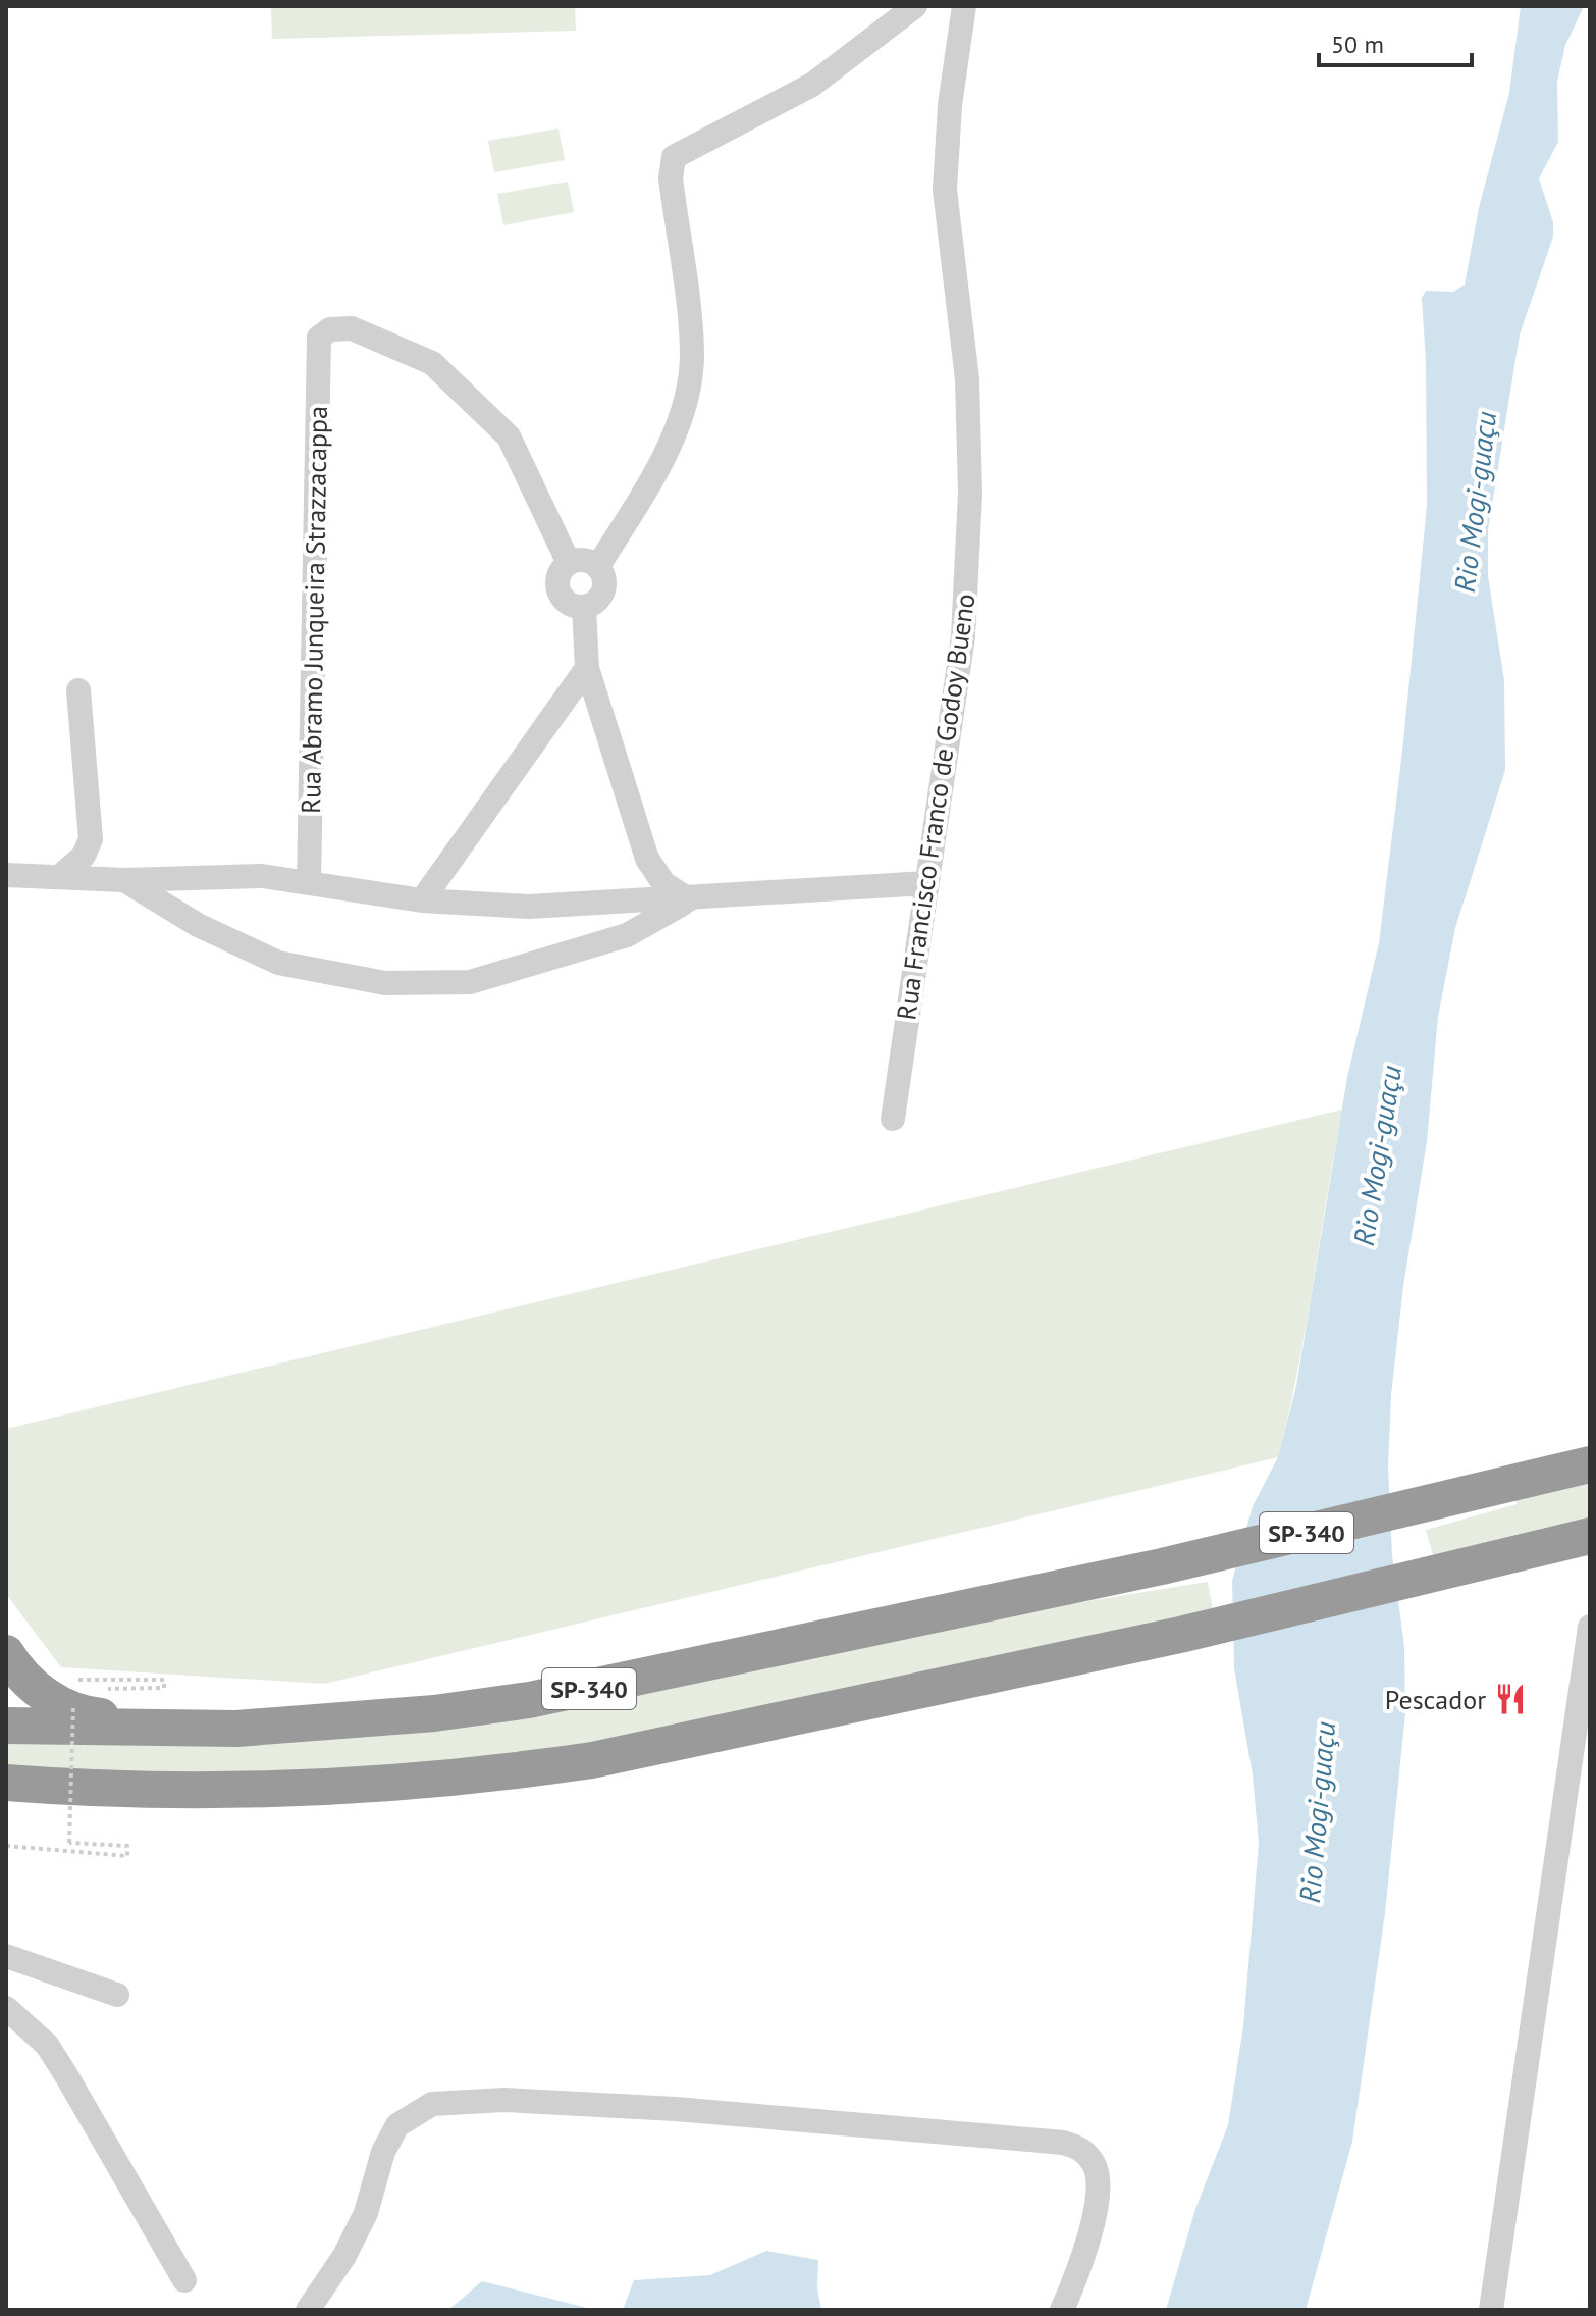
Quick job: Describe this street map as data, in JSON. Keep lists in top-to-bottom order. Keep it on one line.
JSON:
{"streets":{"highway":["SP-340"],"street":["Rua Abramo Junqueira Strazzacappa","Rua Francisco Franco de Godoy Bueno"]},"water":["Rio Mogi-guaçu"],"places":{"restaurant":["Pescador"]},"scale_bar":"50 m"}
